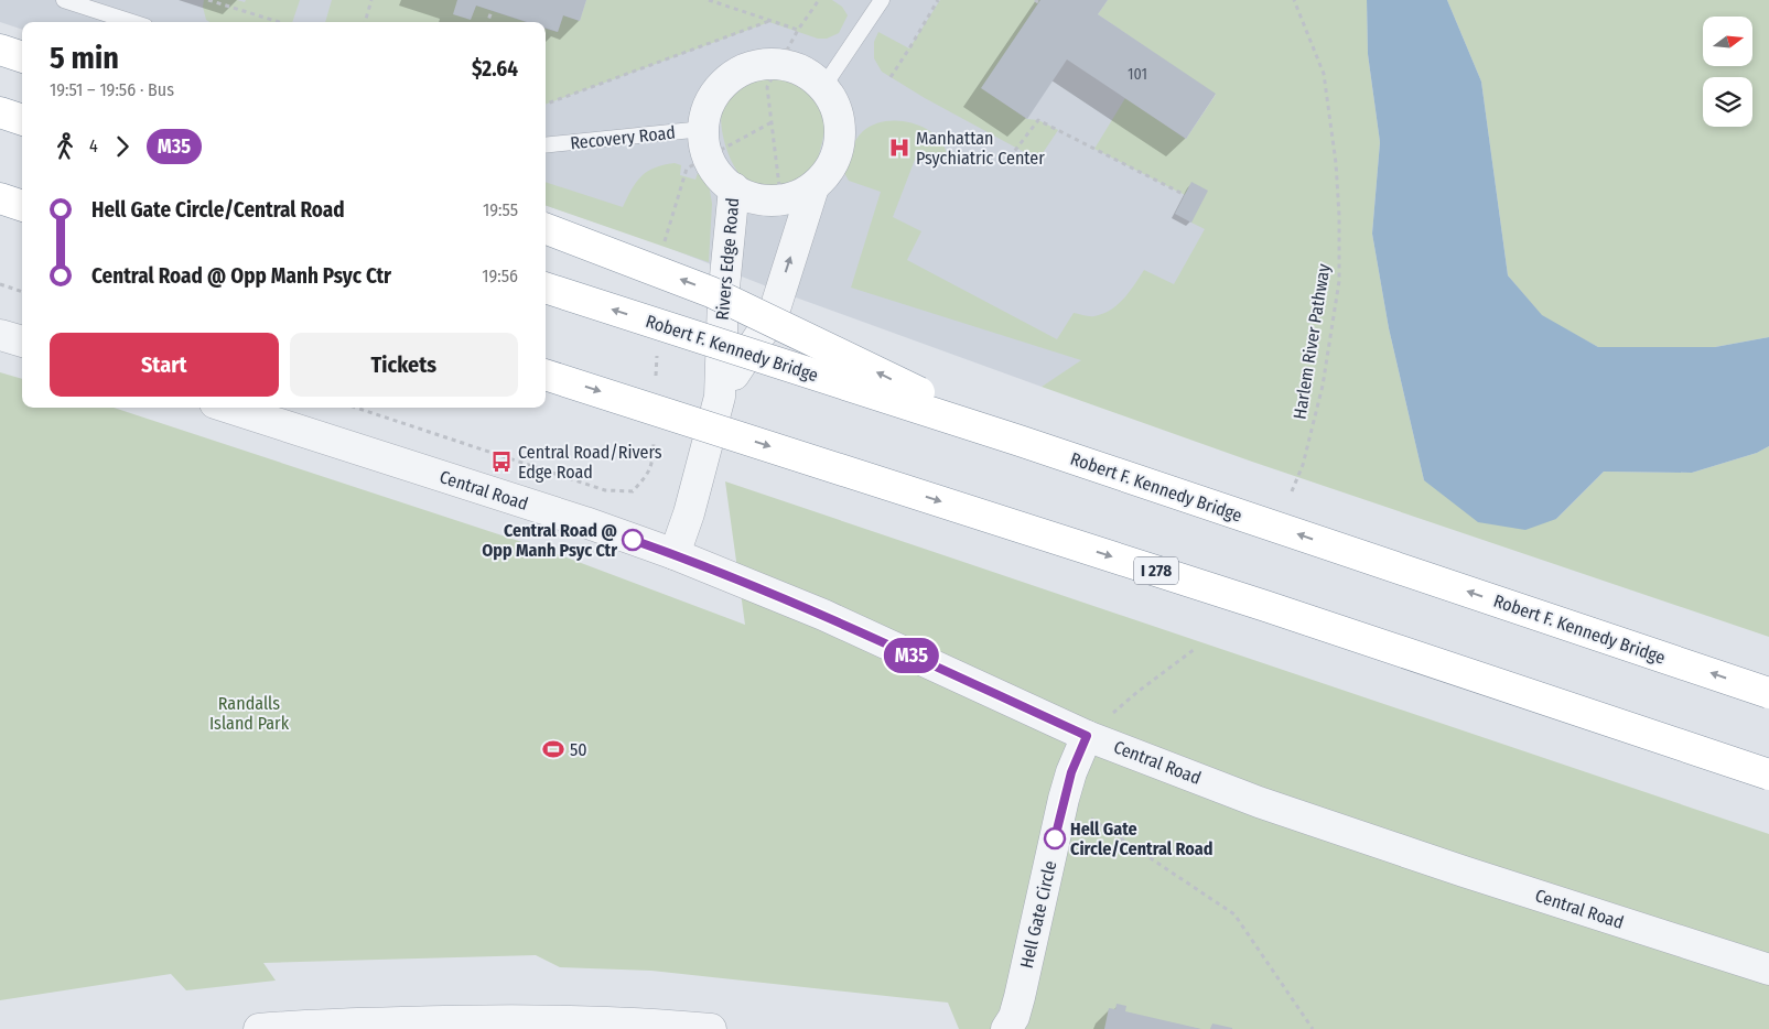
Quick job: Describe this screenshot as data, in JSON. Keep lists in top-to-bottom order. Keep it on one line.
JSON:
{"streets":{"highway":["Robert F. Kennedy Bridge","I 278"],"street":["Rivers Edge Road","Central Road","Hell Gate Circle"],"lane":["Recovery Road"],"path":["Harlem River Pathway"]},"crossings":[["Rivers Edge Road","Central Road"],["Central Road","Hell Gate Circle"]],"parks":["Randalls Island Park"],"places":{"hospital":["Manhattan Psychiatric Center"],"bus stop":["Central Road/Rivers Edge Road"],"other":["Central Road @ Opp Manh Psyc Ctr","Hell Gate Circle/Central Road"],"sports":["50"]},"lines":["bus line M35"],"house_numbers":["101"],"north":"right","page":{"on_map":"M35","heading":["5 min","19:51 – 19:56 · Bus","$2.64"],"legs":["4","M35"],"list":[{"name":"Hell Gate Circle/Central Road","value":"19:55"},{"name":"Central Road @ Opp Manh Psyc Ctr","value":"19:56"}],"buttons":["Start","Tickets"]}}
